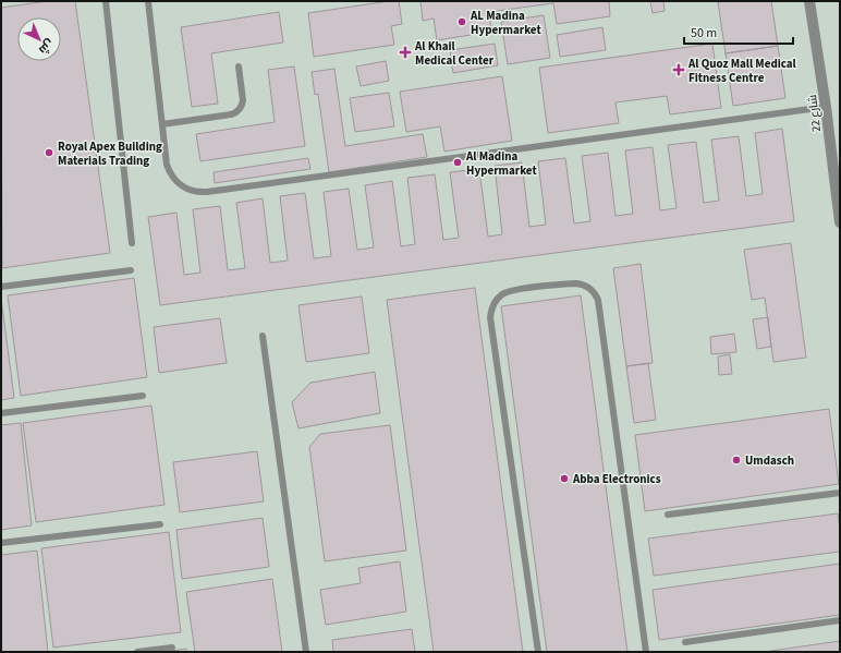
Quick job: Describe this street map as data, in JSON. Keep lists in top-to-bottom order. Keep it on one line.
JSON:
{"streets":{"street":["شارع 22"]},"places":{"other":["AL Madina Hypermarket","Royal Apex Building Materials Trading","Al Madina Hypermarket","Umdasch","Abba Electronics"],"health":["Al Khail Medical Center","Al Quoz Mall Medical Fitness Centre"]},"scale_bar":"50 m","north":"bottom right"}
